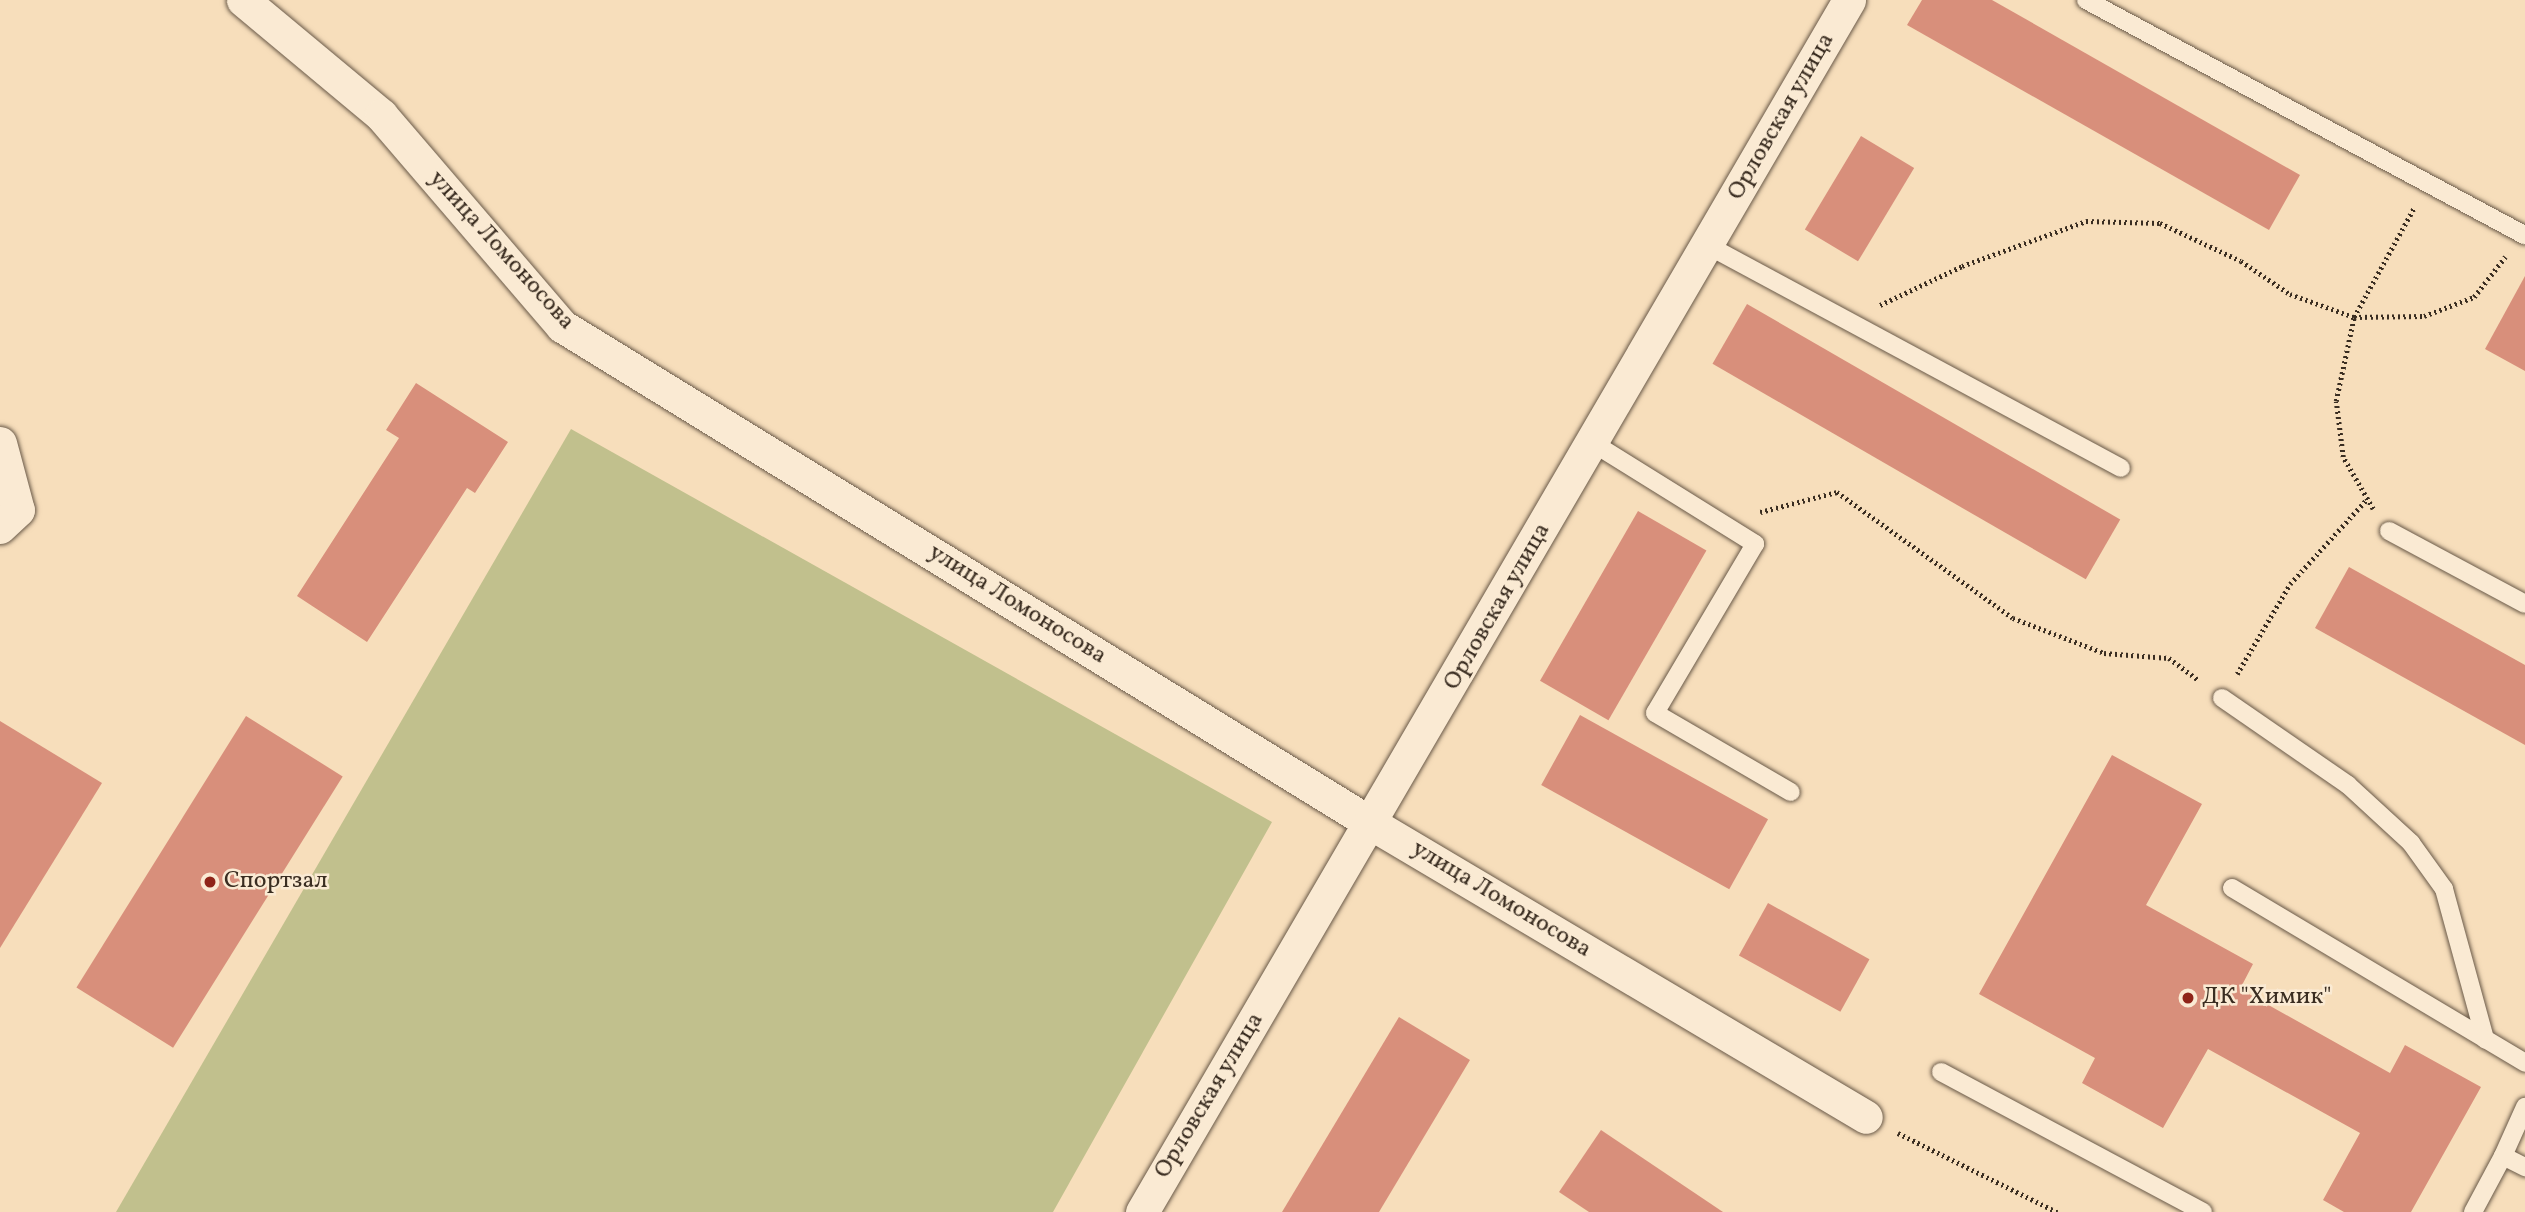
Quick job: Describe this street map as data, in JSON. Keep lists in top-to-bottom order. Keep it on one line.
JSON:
{"streets":{"street":["Орловская улица","улица Ломоносова"]},"crossings":[["Орловская улица","улица Ломоносова"]],"places":["Спортзал","ДК \"Химик\""]}
